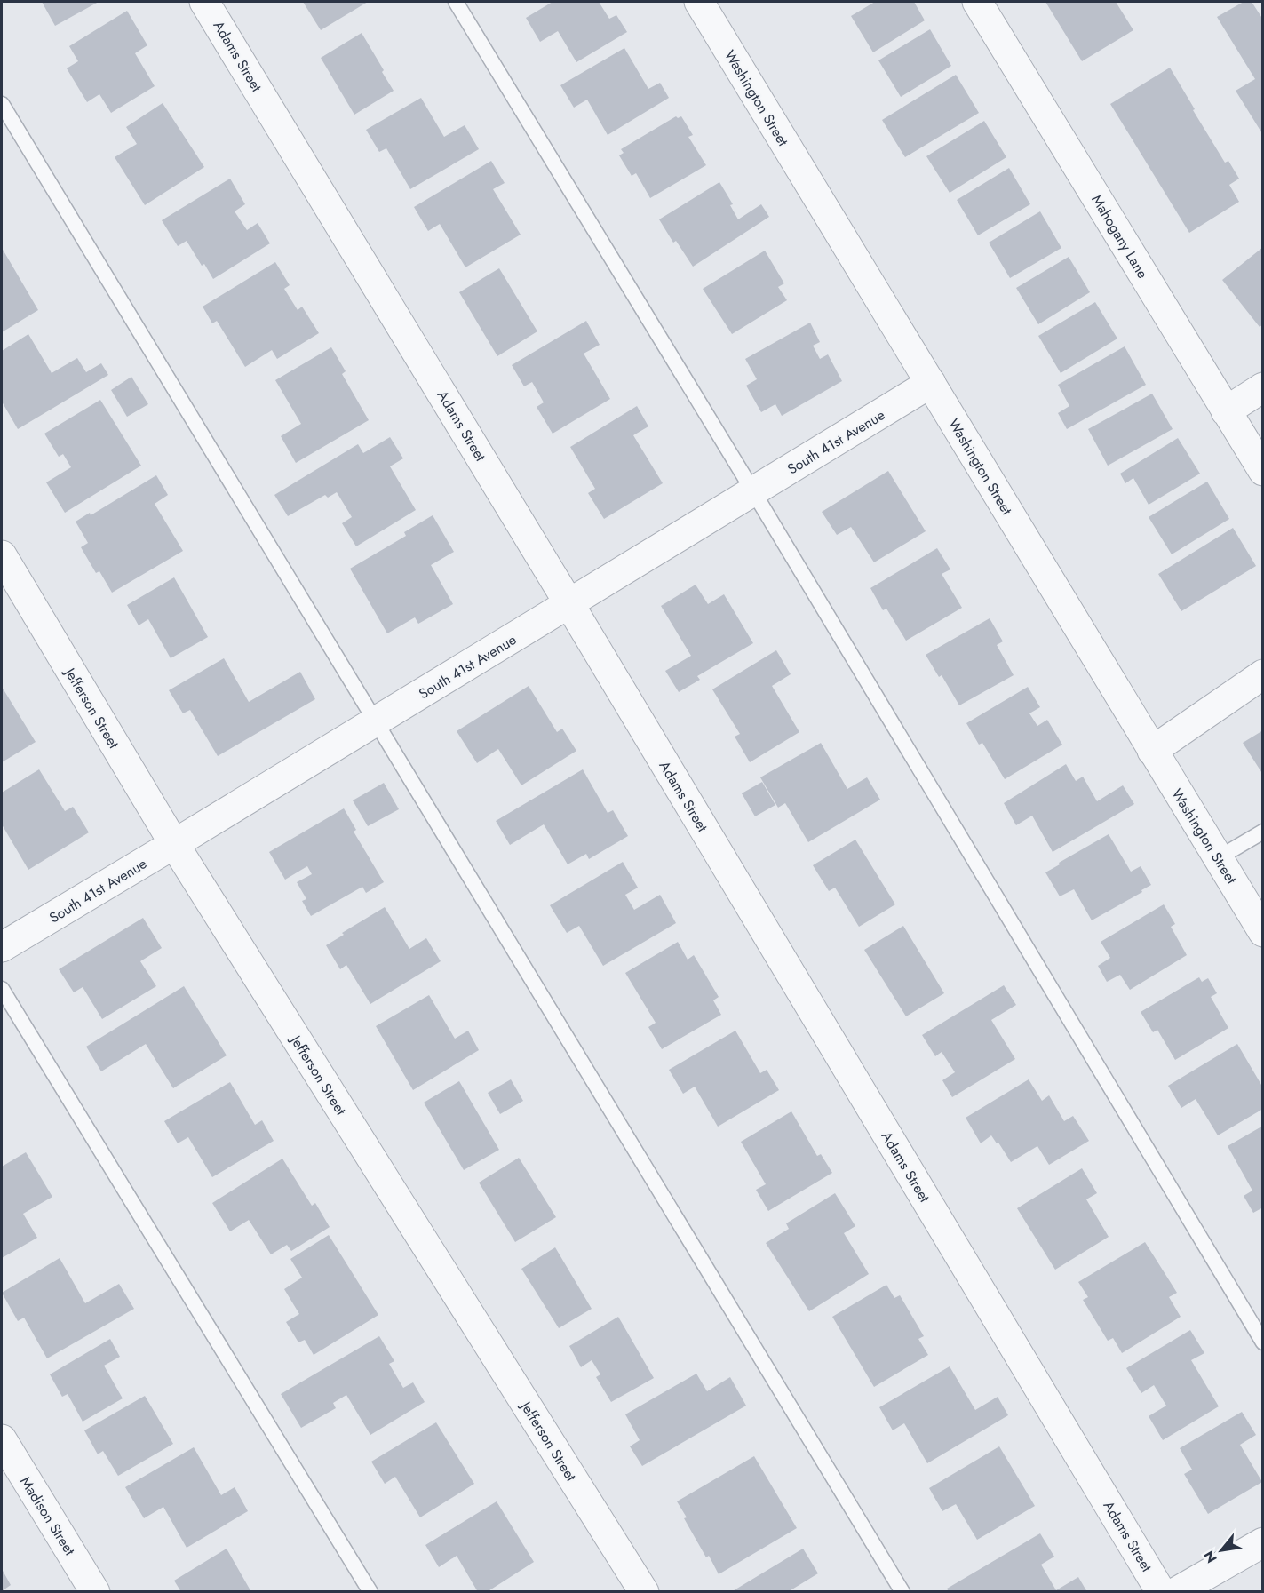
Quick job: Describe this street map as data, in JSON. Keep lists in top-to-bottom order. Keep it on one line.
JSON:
{"streets":{"street":["Adams Street","Washington Street","Mahogany Lane","South 41st Avenue","Jefferson Street","Madison Street"]},"crossings":[["Adams Street","South 41st Avenue"],["Washington Street","South 41st Avenue"],["South 41st Avenue","Jefferson Street"]],"north":"bottom left"}
